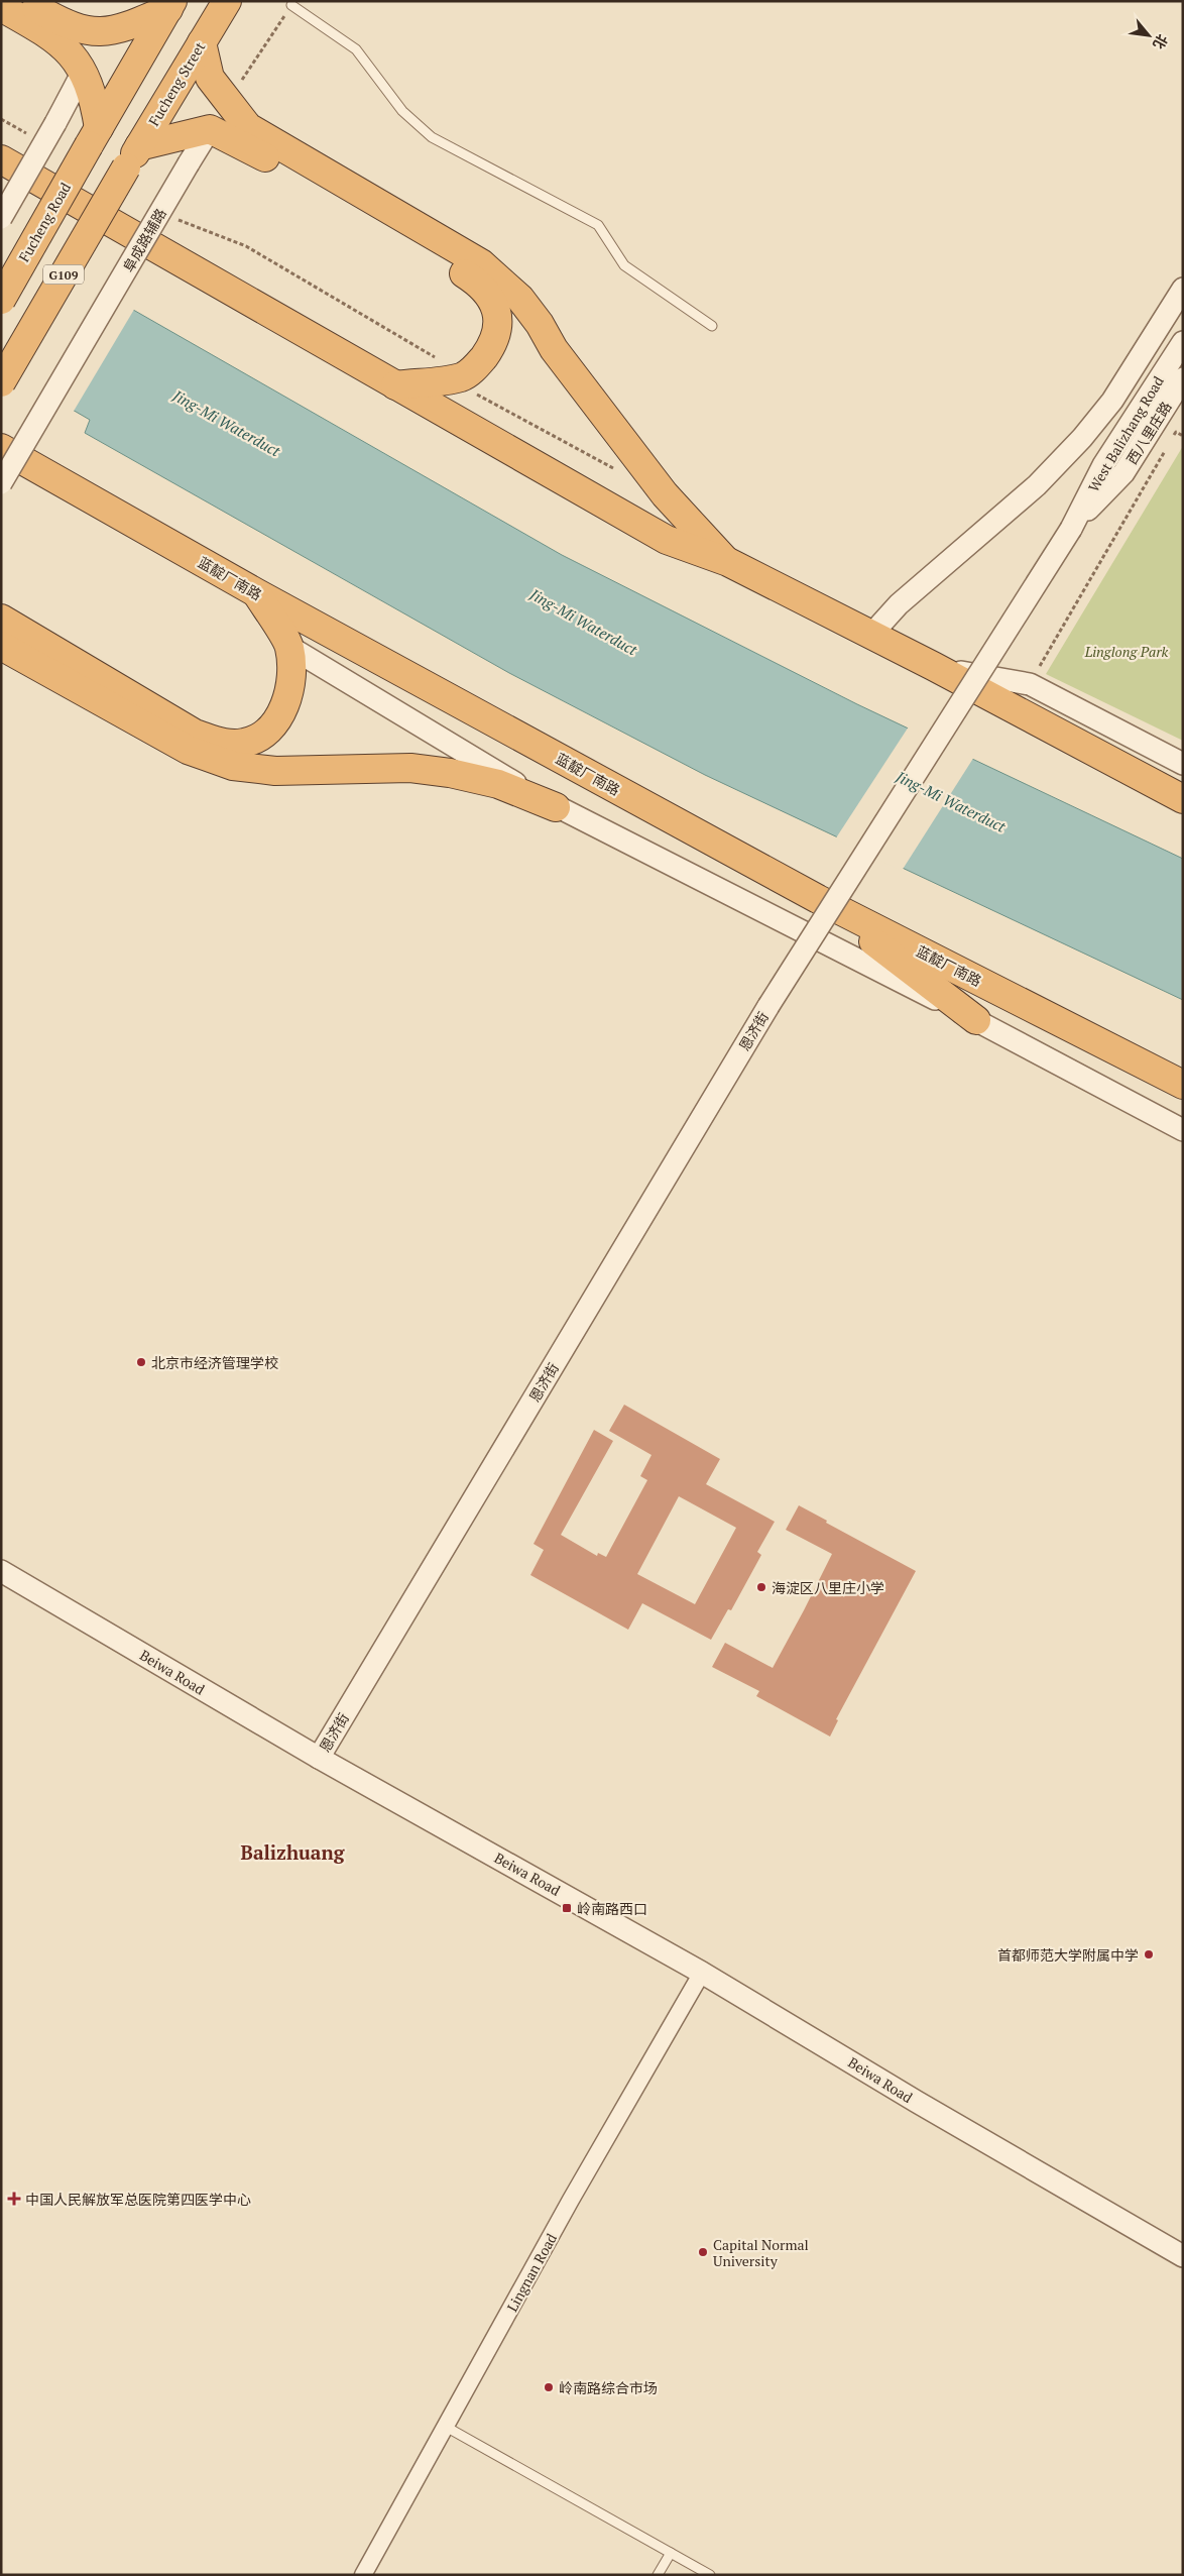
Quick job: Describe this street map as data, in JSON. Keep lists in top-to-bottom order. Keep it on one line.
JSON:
{"streets":{"highway":["Fucheng Street","Fucheng Road","G109","蓝靛厂南路"],"street":["阜成路辅路","西八里庄路","West Balizhang Road","恩济街","Beiwa Road","Lingnan Road"]},"crossings":[["Fucheng Street","G109"],["Fucheng Road","G109"],["西八里庄路","West Balizhang Road"],["西八里庄路","恩济街"],["West Balizhang Road","恩济街"],["恩济街","Beiwa Road"],["Beiwa Road","Lingnan Road"]],"districts":["Balizhuang"],"water":["Jing-Mi Waterduct"],"parks":["Linglong Park"],"places":{"other":["北京市经济管理学校","海淀区八里庄小学","首都师范大学附属中学","Capital Normal University","岭南路综合市场"],"transit":["岭南路西口"],"health":["中国人民解放军总医院第四医学中心"]},"north":"bottom right"}
